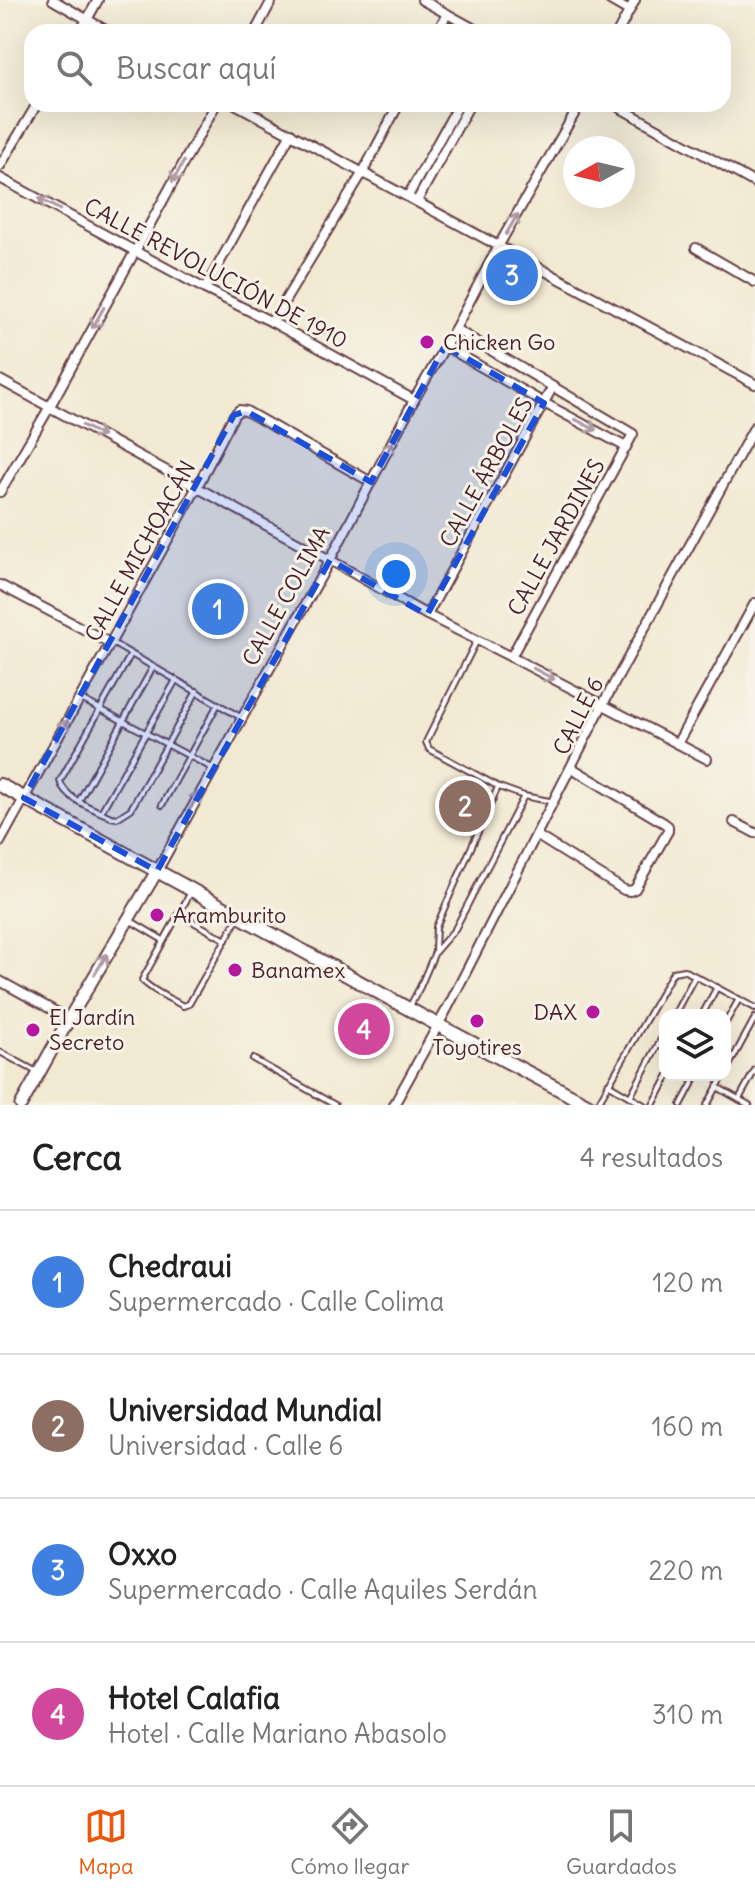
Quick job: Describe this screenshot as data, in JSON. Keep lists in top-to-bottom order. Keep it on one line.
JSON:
{"streets":{"street":["CALLE REVOLUCIÓN DE 1910","CALLE ÁRBOLES","CALLE JARDINES","CALLE MICHOACÁN","CALLE COLIMA","CALLE 6"]},"crossings":[["CALLE REVOLUCIÓN DE 1910","CALLE COLIMA"],["CALLE ÁRBOLES","CALLE JARDINES"],["CALLE MICHOACÁN","CALLE COLIMA"]],"one_way":["CALLE COLIMA"],"places":["Chicken Go","Aramburito","Banamex","DAX","Toyotires","El Jardín Secreto"],"north":"left","page":{"search":"Buscar aquí","pins":["3","1","2","4"],"heading":["Cerca","4 resultados"],"list":[{"mark":"1","name":"Chedraui","note":"Supermercado · Calle Colima","value":"120 m"},{"mark":"2","name":"Universidad Mundial","note":"Universidad · Calle 6","value":"160 m"},{"mark":"3","name":"Oxxo","note":"Supermercado · Calle Aquiles Serdán","value":"220 m"},{"mark":"4","name":"Hotel Calafia","note":"Hotel · Calle Mariano Abasolo","value":"310 m"}],"nav":["Mapa","Cómo llegar","Guardados"]}}
